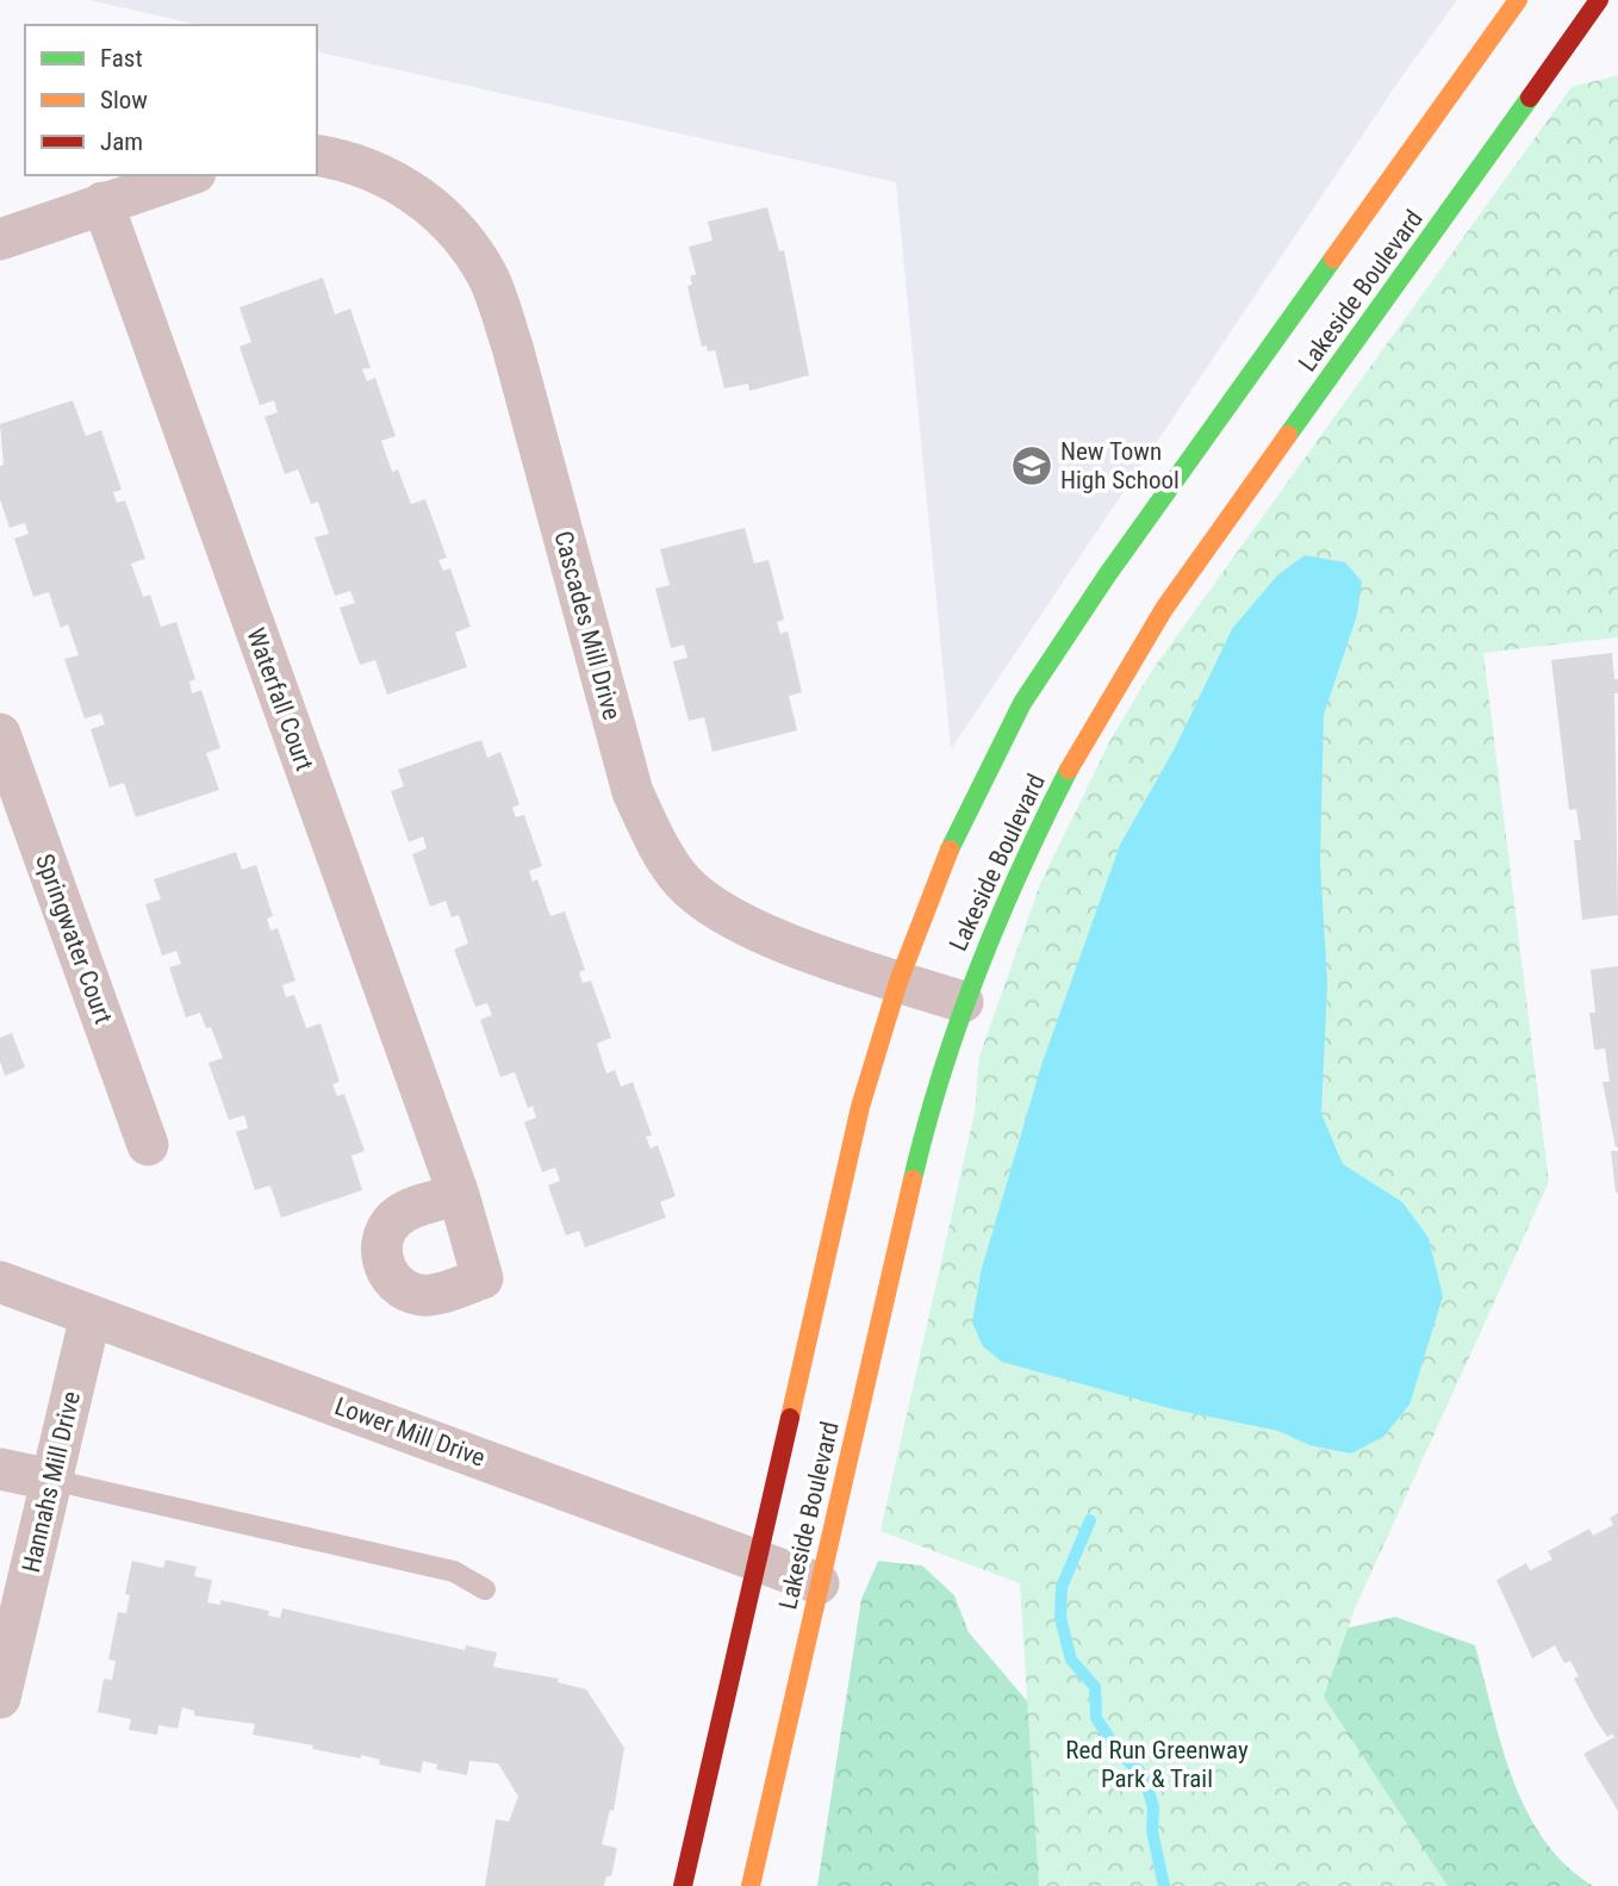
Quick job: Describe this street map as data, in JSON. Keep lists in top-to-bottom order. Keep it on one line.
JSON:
{"streets":{"main road":["Lakeside Boulevard"],"street":["Cascades Mill Drive","Waterfall Court","Springwater Court","Lower Mill Drive","Hannahs Mill Drive"]},"crossings":[["Lakeside Boulevard","Cascades Mill Drive"],["Lakeside Boulevard","Lower Mill Drive"],["Lower Mill Drive","Hannahs Mill Drive"]],"parks":["Red Run Greenway Park & Trail"],"places":{"school or university":["New Town High School"]},"legend":["Fast","Slow","Jam"]}
